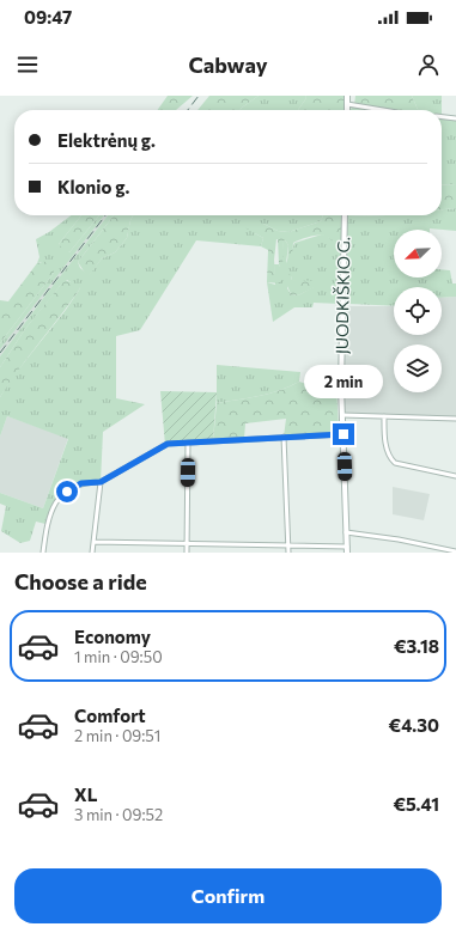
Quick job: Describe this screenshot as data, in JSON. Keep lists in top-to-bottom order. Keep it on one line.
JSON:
{"streets":{"street":["JUODKIŠKIO G."]},"north":"bottom left","page":{"status":"09:47","header":"Cabway","banner":["Elektrėnų g.","Klonio g."],"bubble":"2 min","heading":"Choose a ride","list":[{"name":"Economy","note":"1 min · 09:50","value":"€3.18"},{"name":"Comfort","note":"2 min · 09:51","value":"€4.30"},{"name":"XL","note":"3 min · 09:52","value":"€5.41"}],"buttons":"Confirm"}}
